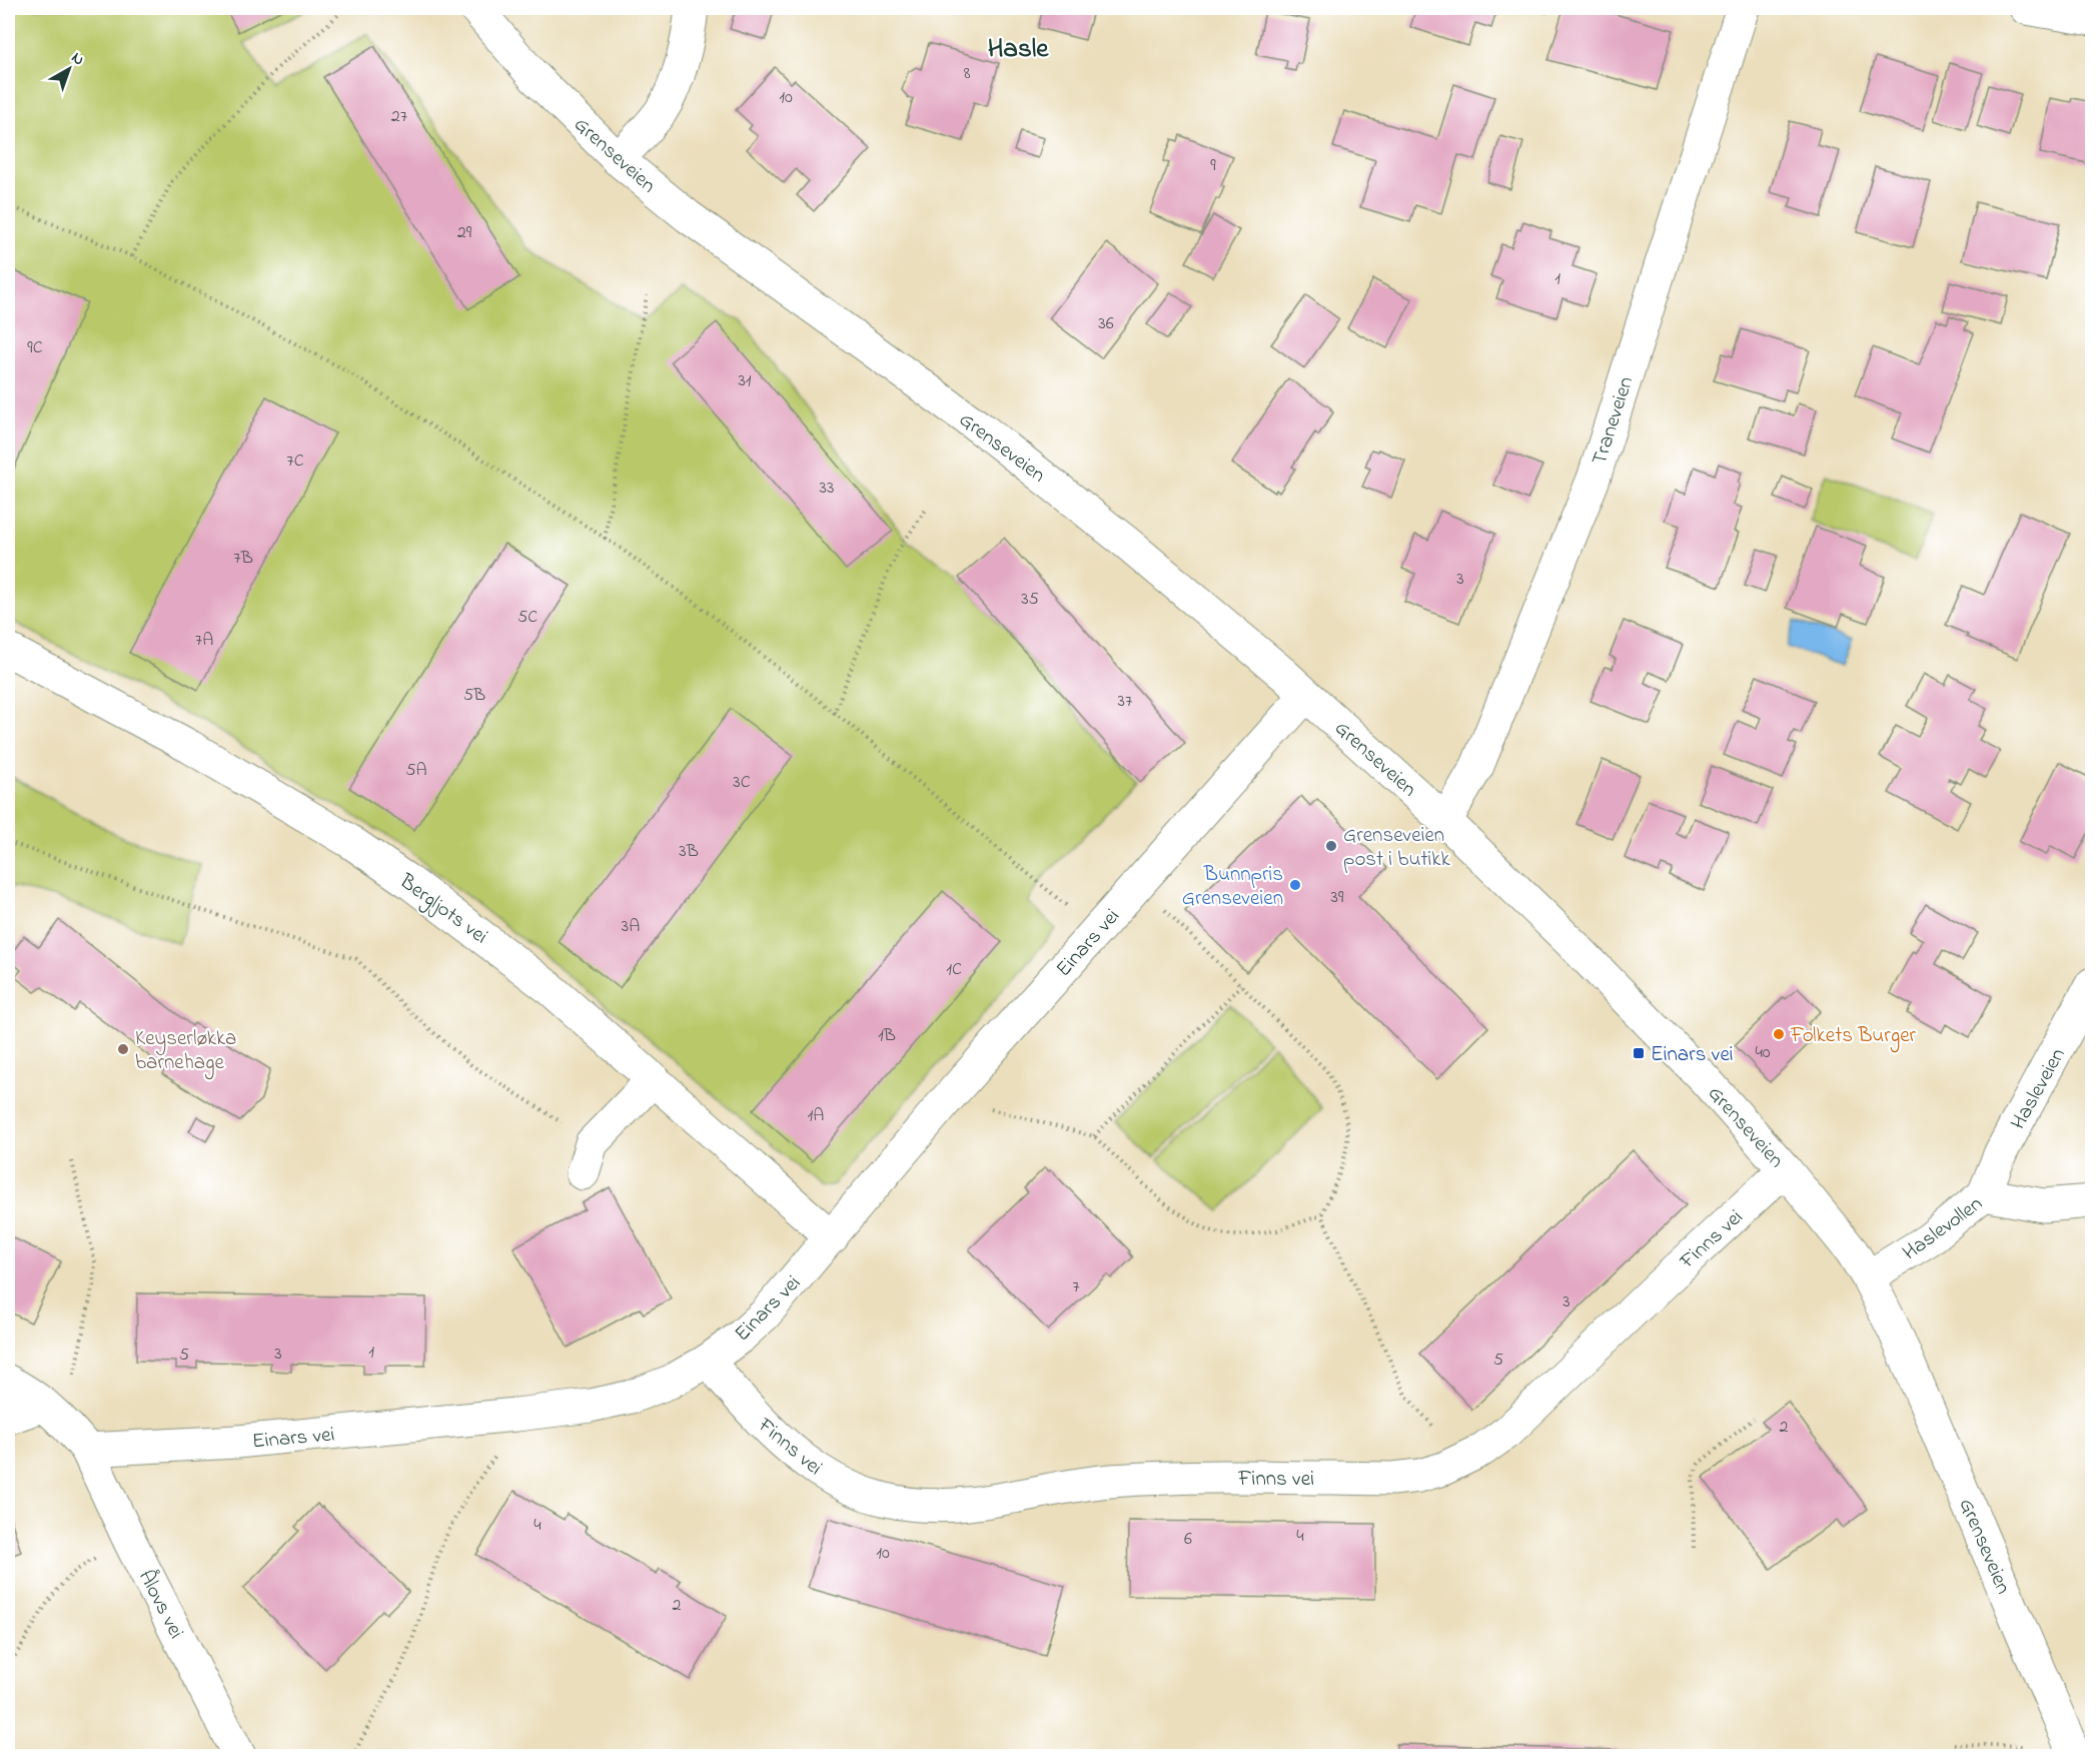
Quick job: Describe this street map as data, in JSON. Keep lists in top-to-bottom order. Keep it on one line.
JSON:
{"streets":{"street":["Grenseveien","Traneveien","Bergljots vei","Einars vei","Hasleveien","Haslevollen","Finns vei","Ålovs vei"]},"crossings":[["Grenseveien","Traneveien"],["Grenseveien","Einars vei"],["Grenseveien","Haslevollen"],["Grenseveien","Finns vei"],["Bergljots vei","Einars vei"],["Einars vei","Finns vei"],["Einars vei","Ålovs vei"],["Hasleveien","Haslevollen"]],"districts":["Hasle"],"places":{"other":["Grenseveien post i butikk","Bunnpris Grenseveien","Folkets Burger","Keyserløkka barnehage"],"transit":["Einars vei"]},"house_numbers":["8","10","27","9","29","1","36","9C","31","7C","33","7B","3","35","5C","7A","5B","37","5A","3C","3B","39","3A","1C","1B","40","1A","7","3","1","3","5","5","2","4","4","6","10","2"],"north":"top right"}
